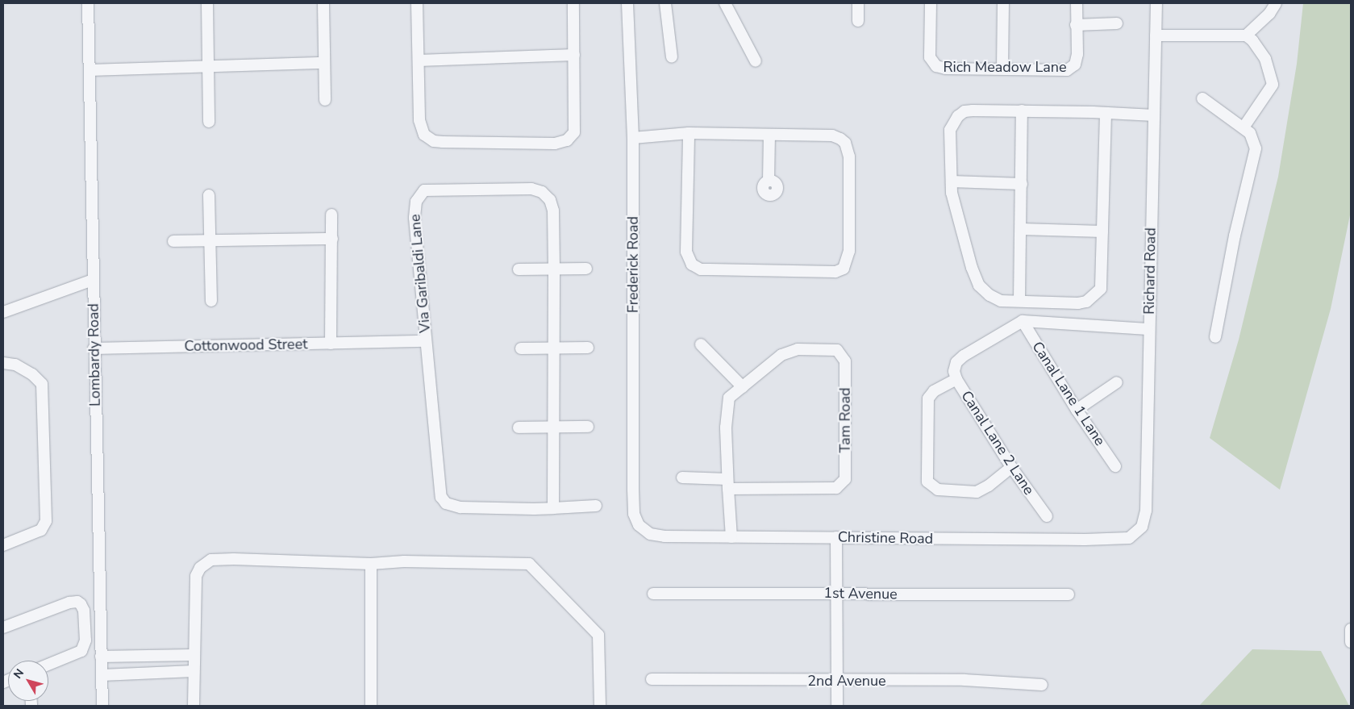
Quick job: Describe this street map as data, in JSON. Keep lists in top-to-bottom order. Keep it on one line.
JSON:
{"streets":{"street":["Rich Meadow Lane","Frederick Road","Richard Road","Via Garibaldi Lane","Cottonwood Street","Lombardy Road","Canal Lane 1 Lane","Tam Road","Canal Lane 2 Lane","Christine Road","1st Avenue","2nd Avenue"]},"crossings":[["Frederick Road","Christine Road"],["Richard Road","Christine Road"],["Via Garibaldi Lane","Cottonwood Street"],["Cottonwood Street","Lombardy Road"],["Canal Lane 1 Lane","Canal Lane 2 Lane"],["Tam Road","Christine Road"]],"north":"top left"}
